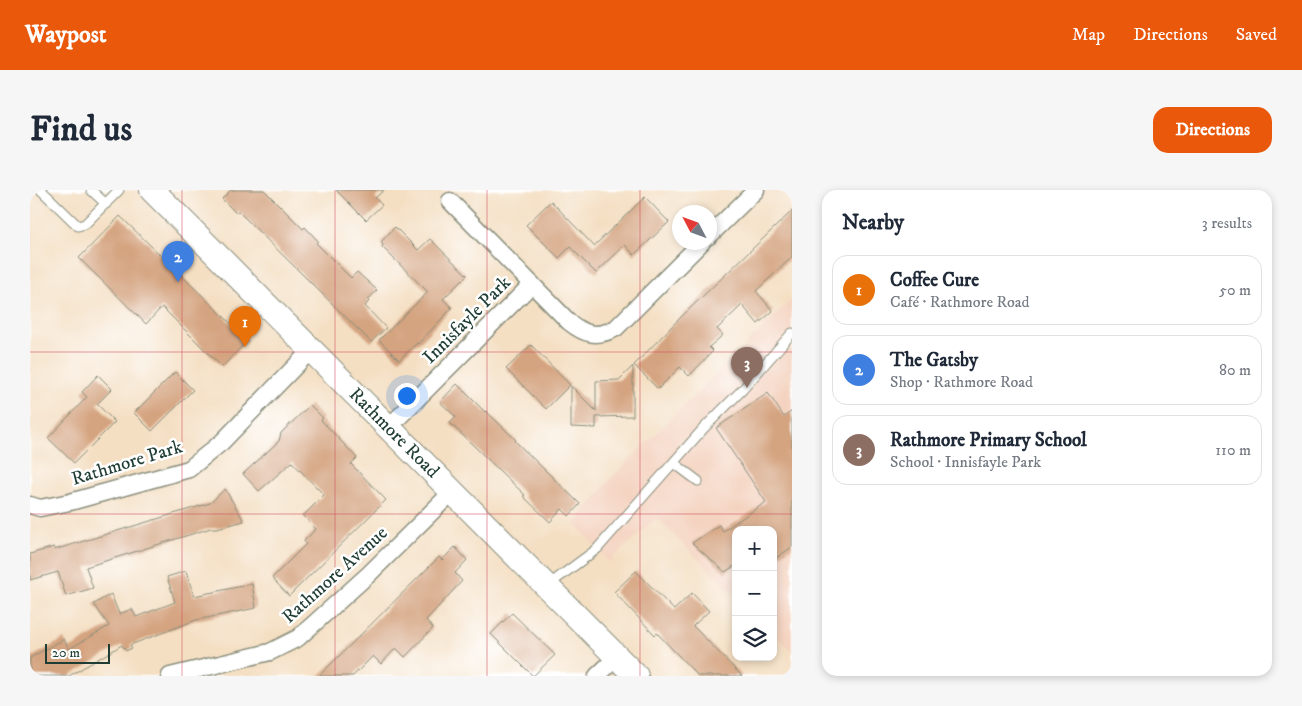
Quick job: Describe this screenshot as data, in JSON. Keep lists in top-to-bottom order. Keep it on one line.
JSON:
{"streets":{"street":["Innisfayle Park","Rathmore Road","Rathmore Park","Rathmore Avenue"]},"crossings":[["Innisfayle Park","Rathmore Road"],["Rathmore Road","Rathmore Park"],["Rathmore Road","Rathmore Avenue"]],"scale_bar":"20 m","north":"top left","page":{"header":"Waypost","nav":["Map","Directions","Saved"],"buttons":"Directions","title":"Find us","heading":["Nearby","3 results"],"pins":["2","1","3"],"list":[{"mark":"1","name":"Coffee Cure","note":"Café · Rathmore Road","value":"50 m"},{"mark":"2","name":"The Gatsby","note":"Shop · Rathmore Road","value":"80 m"},{"mark":"3","name":"Rathmore Primary School","note":"School · Innisfayle Park","value":"110 m"}],"map_buttons":["+","−"],"scale":"20 m"}}
